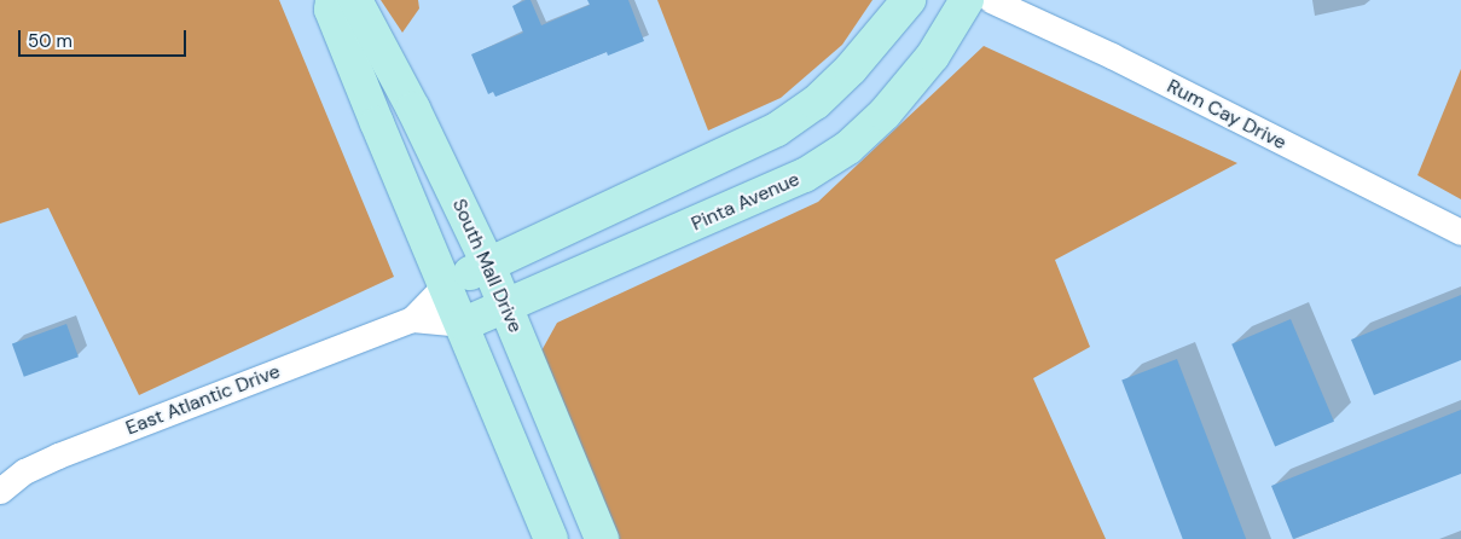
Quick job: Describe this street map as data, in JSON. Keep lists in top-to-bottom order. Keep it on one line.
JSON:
{"streets":{"street":["Rum Cay Drive","Pinta Avenue","South Mall Drive","East Atlantic Drive"]},"crossings":[["Pinta Avenue","South Mall Drive"],["Pinta Avenue","East Atlantic Drive"]],"scale_bar":"50 m"}
